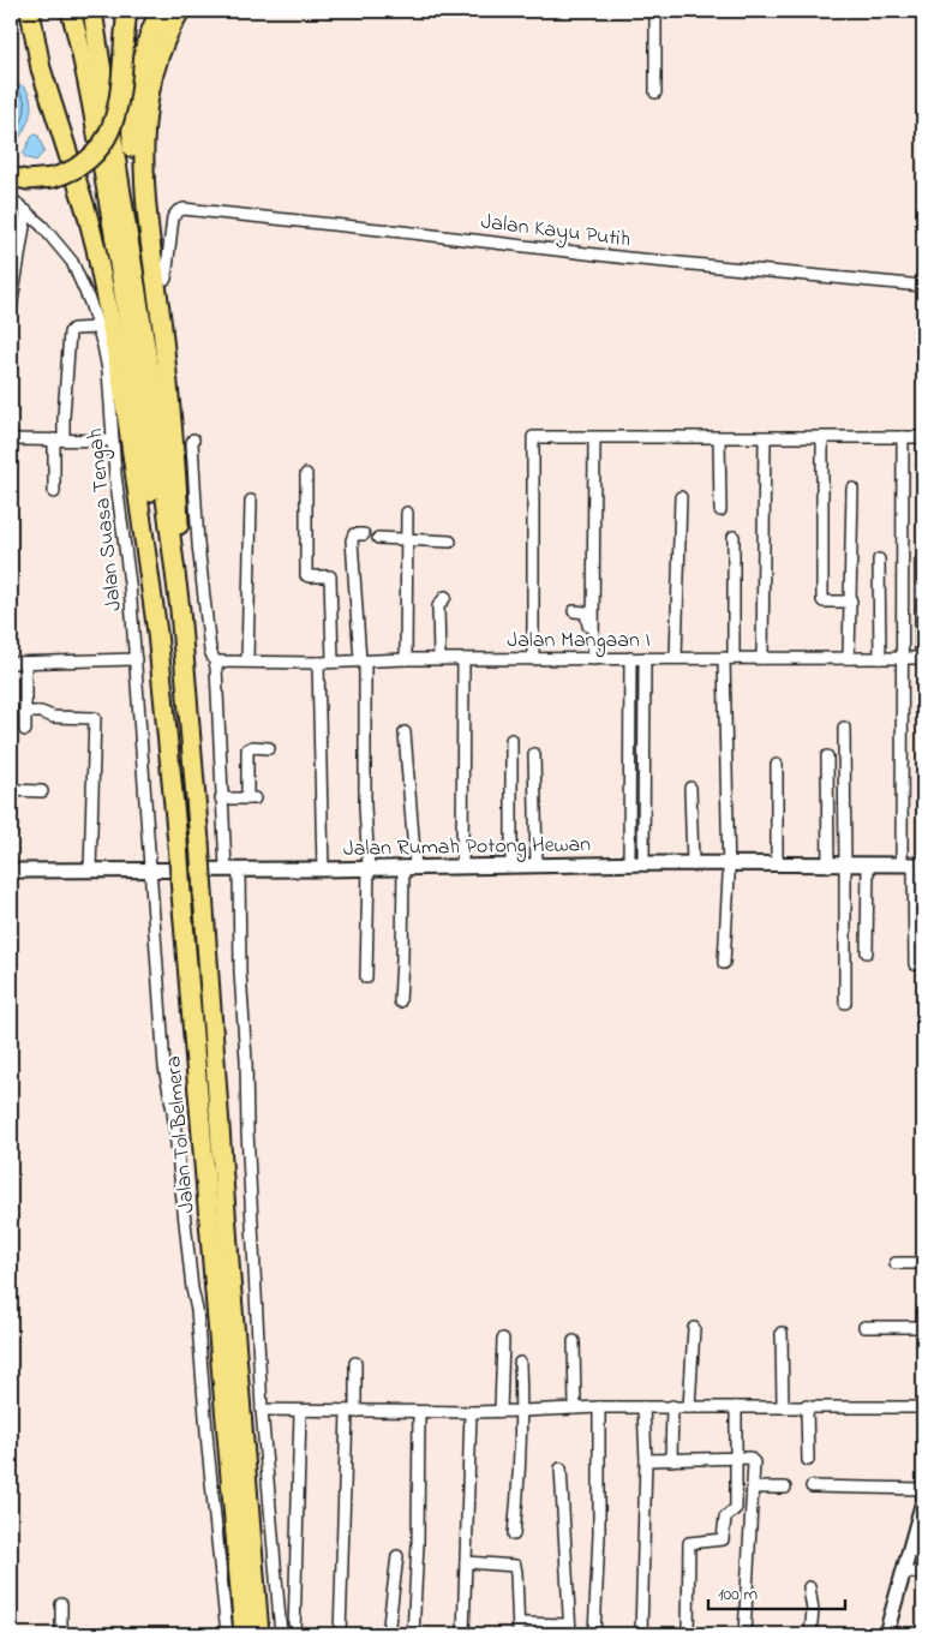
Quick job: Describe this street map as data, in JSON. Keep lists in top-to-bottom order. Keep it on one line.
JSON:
{"streets":{"highway":["Jalan Tol Belmera"],"street":["Jalan Kayu Putih","Jalan Suasa Tengah","Jalan Mangaan I","Jalan Rumah Potong Hewan"]},"crossings":[["Jalan Suasa Tengah","Jalan Rumah Potong Hewan"]],"scale_bar":"100 m"}
